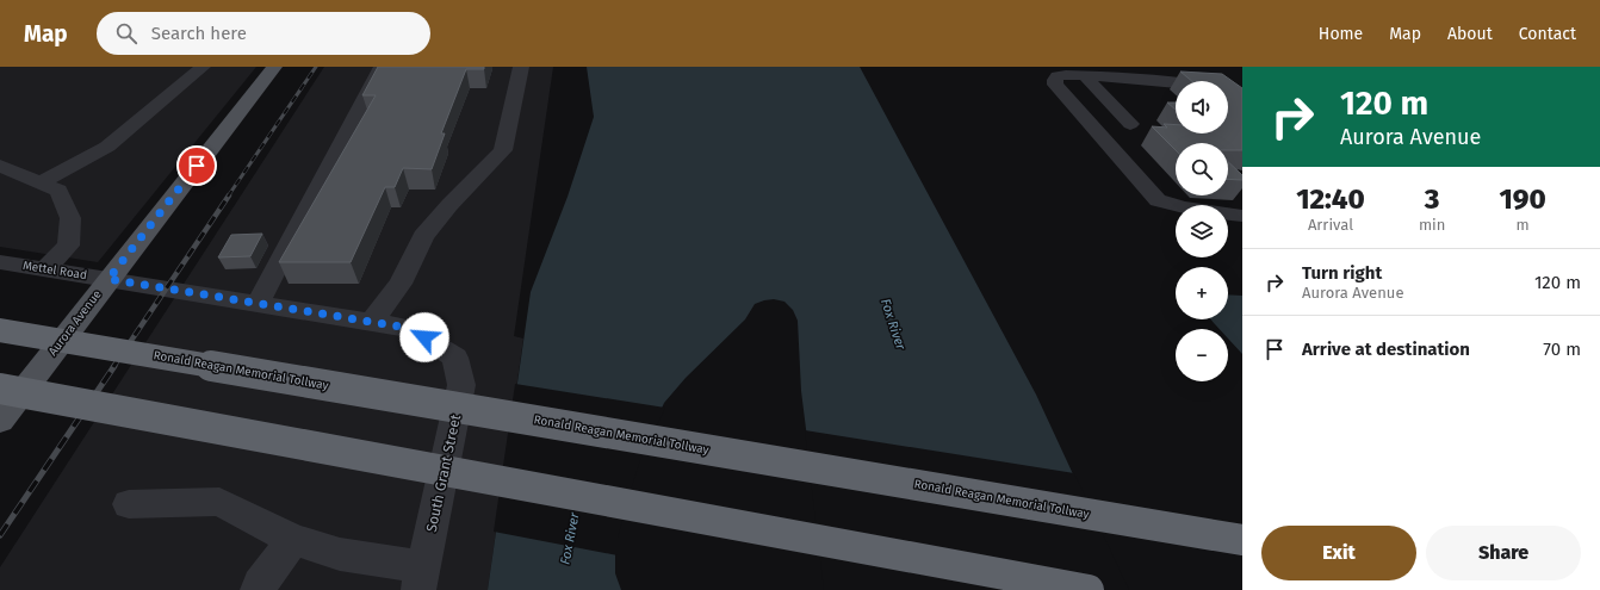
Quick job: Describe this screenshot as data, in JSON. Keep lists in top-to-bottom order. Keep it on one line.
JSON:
{"streets":{"highway":["Ronald Reagan Memorial Tollway"],"main road":["Aurora Avenue"],"street":["Mettel Road","South Grant Street"]},"crossings":[["Mettel Road","Aurora Avenue"],["Mettel Road","South Grant Street"]],"water":["Fox River"],"page":{"header":"Map","search":"Search here","nav":["Home","Map","About","Contact"],"turn":["120 m","Aurora Avenue"],"map_buttons":["+","−"],"eta":["12:40","Arrival","3","min","190","m"],"list":[{"name":"Turn right","note":"Aurora Avenue","value":"120 m"},{"name":"Arrive at destination","value":"70 m"}],"buttons":["Exit","Share"]}}
